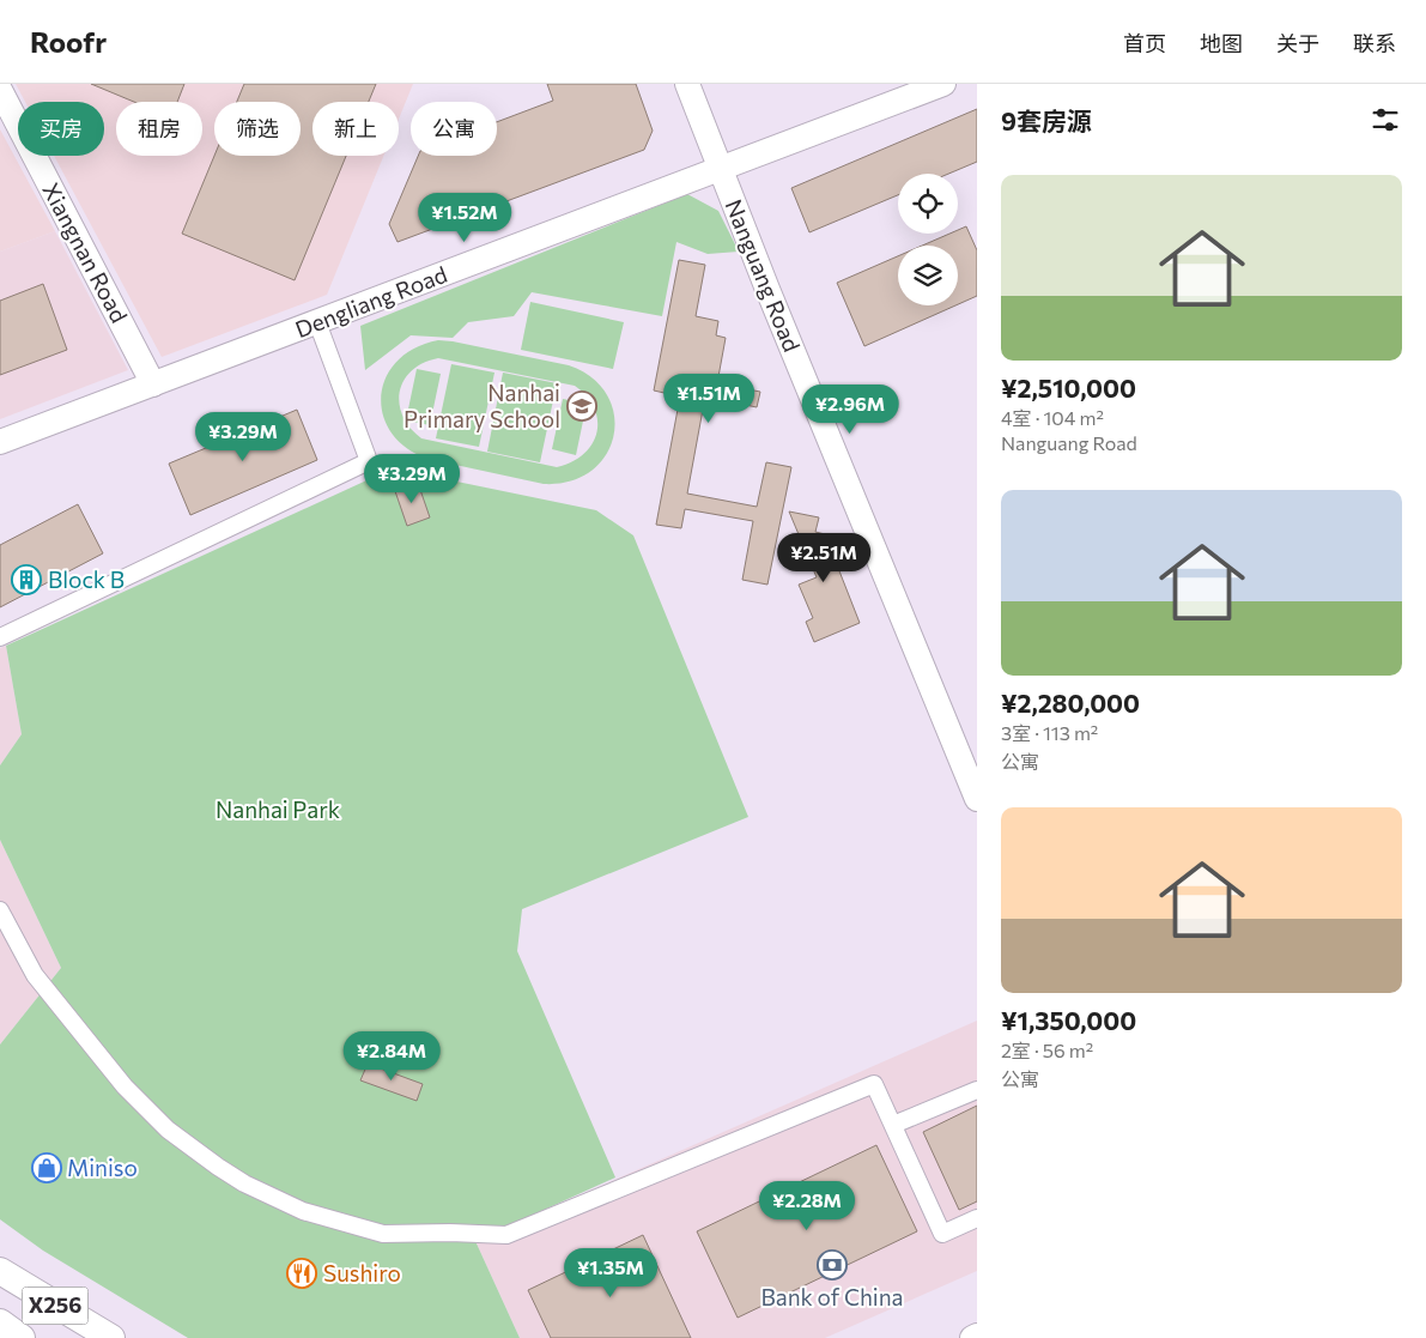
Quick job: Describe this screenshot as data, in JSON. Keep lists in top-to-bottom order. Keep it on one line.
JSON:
{"streets":{"main road":["Xiangnan Road","Nanguang Road","Dengliang Road","X256"]},"crossings":[["Xiangnan Road","Dengliang Road"],["Nanguang Road","Dengliang Road"]],"parks":["Nanhai Park"],"places":{"school or university":["Nanhai Primary School"],"building":["Block B"],"shop":["Miniso"],"bank":["Bank of China"],"restaurant":["Sushiro"]},"page":{"header":"Roofr","nav":["首页","地图","关于","联系"],"heading":"9套房源","chip":["买房","租房","筛选","新上","公寓"],"list":[{"name":"¥2,510,000","note":"4室 · 104 m² · Nanguang Road"},{"name":"¥2,280,000","note":"3室 · 113 m² · 公寓"},{"name":"¥1,350,000","note":"2室 · 56 m² · 公寓"}],"price":["¥1.52M","¥1.51M","¥2.96M","¥3.29M","¥3.29M","¥2.51M","¥2.84M","¥2.28M","¥1.35M"]}}
